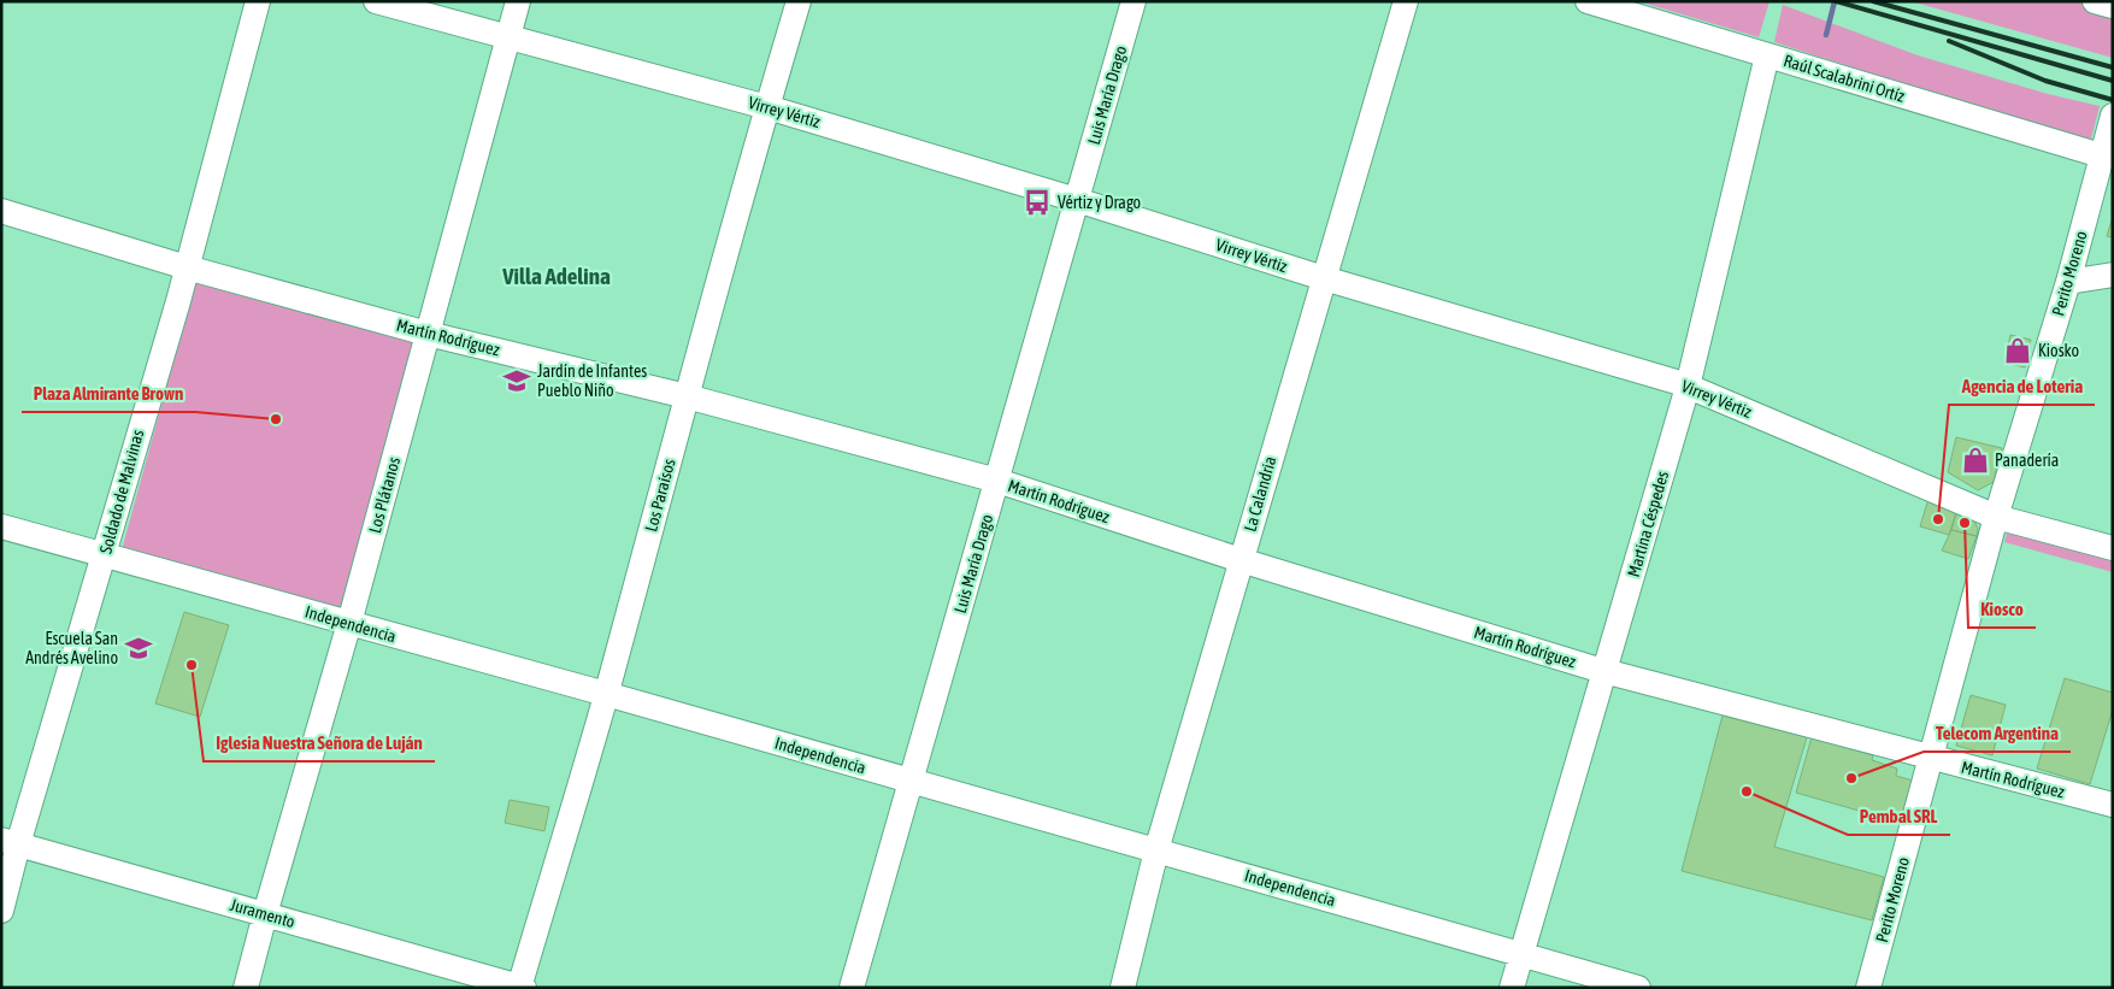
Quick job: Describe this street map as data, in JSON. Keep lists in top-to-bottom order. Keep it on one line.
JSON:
{"streets":{"street":["Raúl Scalabrini Ortíz","Luis María Drago","Virrey Vértiz","Perito Moreno","Martín Rodríguez","Soldado de Malvinas","La Calandria","Los Plátanos","Los Paraísos","Martina Céspedes","Independencia","Juramento"]},"crossings":[["Raúl Scalabrini Ortíz","Perito Moreno"],["Raúl Scalabrini Ortíz","Martina Céspedes"],["Luis María Drago","Virrey Vértiz"],["Luis María Drago","Martín Rodríguez"],["Luis María Drago","Independencia"],["Virrey Vértiz","Perito Moreno"],["Virrey Vértiz","La Calandria"],["Virrey Vértiz","Los Plátanos"],["Virrey Vértiz","Los Paraísos"],["Virrey Vértiz","Martina Céspedes"],["Perito Moreno","Martín Rodríguez"],["Martín Rodríguez","Soldado de Malvinas"],["Martín Rodríguez","La Calandria"],["Martín Rodríguez","Los Plátanos"],["Martín Rodríguez","Los Paraísos"],["Martín Rodríguez","Martina Céspedes"],["Soldado de Malvinas","Independencia"],["Soldado de Malvinas","Juramento"],["La Calandria","Independencia"],["Los Plátanos","Independencia"],["Los Plátanos","Juramento"],["Los Paraísos","Independencia"],["Los Paraísos","Juramento"],["Martina Céspedes","Independencia"]],"districts":["Villa Adelina"],"places":{"bus stop":["Vértiz y Drago"],"shop":["Kiosko","Panadería"],"school or university":["Jardín de Infantes Pueblo Niño","Escuela San Andrés Avelino"],"other":["Plaza Almirante Brown","Agencia de Loteria","Kiosco","Iglesia Nuestra Señora de Luján","Telecom Argentina","Pembal SRL"]}}
